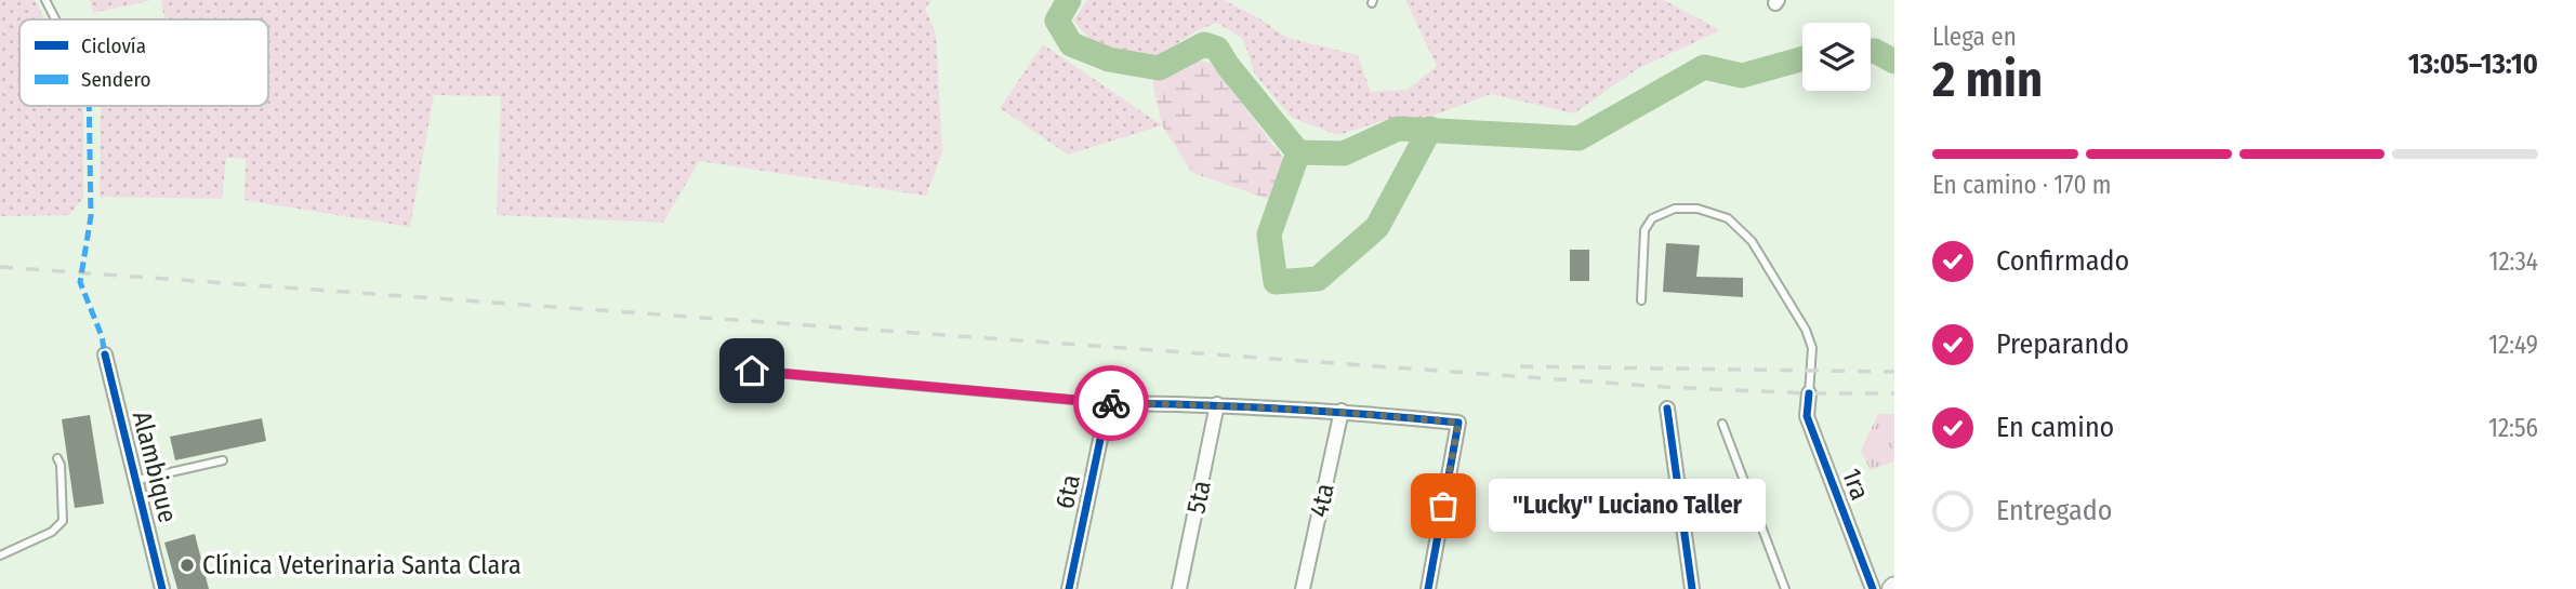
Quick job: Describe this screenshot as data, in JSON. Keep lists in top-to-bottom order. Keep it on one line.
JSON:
{"streets":{"street":["Alambique","1ra","6ta","5ta","4ta"]},"places":["\"Lucky\" Luciano Taller","Clínica Veterinaria Santa Clara"],"legend":["Ciclovía","Sendero"],"page":{"heading":["2 min","Llega en","13:05–13:10"],"bar":"En camino · 170 m","list":[["Confirmado","12:34"],["Preparando","12:49"],["En camino","12:56"],"Entregado"],"bubble":"\"Lucky\" Luciano Taller"}}
